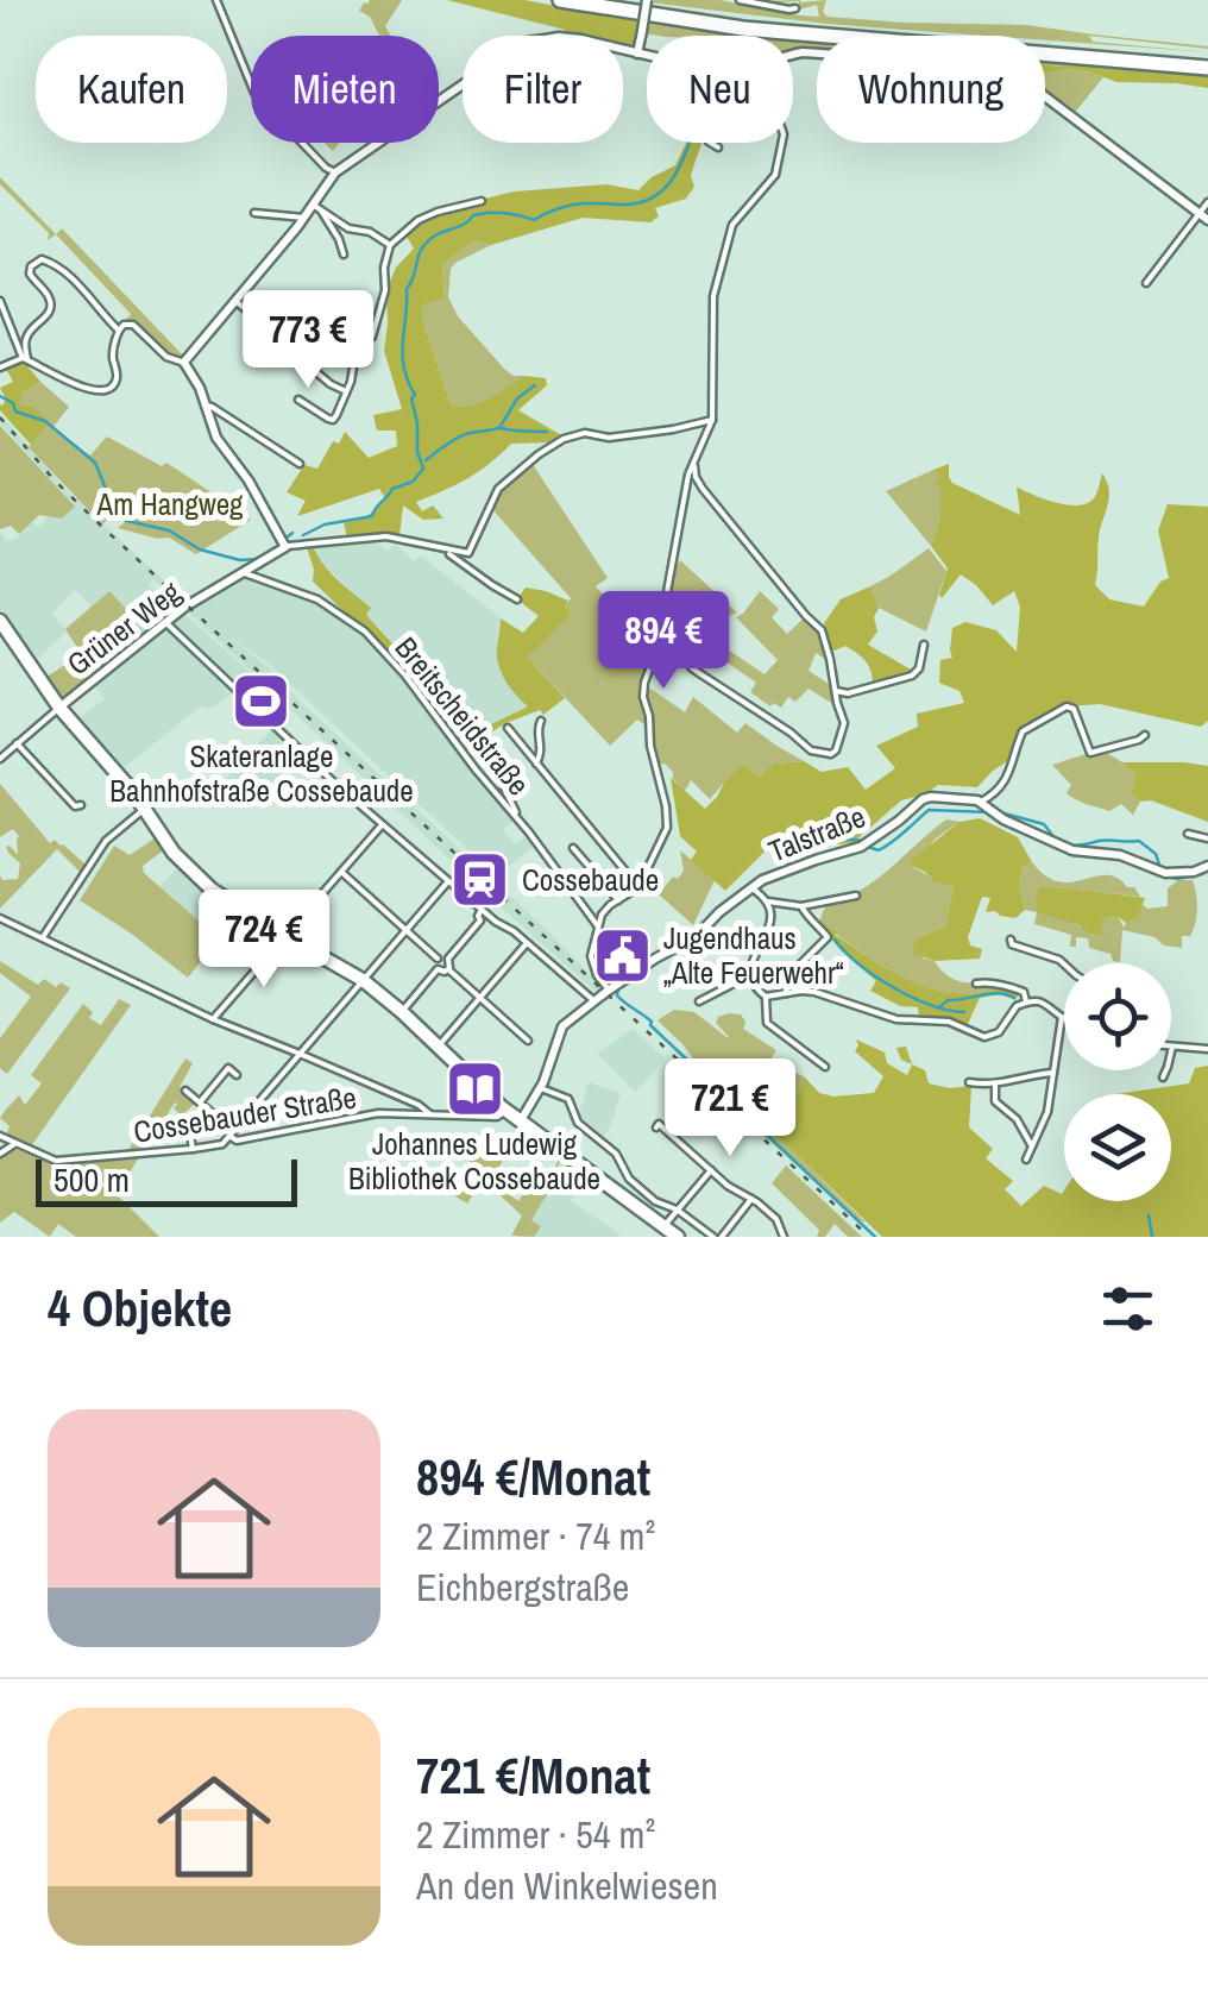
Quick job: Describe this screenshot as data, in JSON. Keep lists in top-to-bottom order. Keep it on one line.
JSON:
{"streets":{"street":["Grüner Weg","Breitscheidstraße","Talstraße","Cossebauder Straße"]},"crossings":[["Grüner Weg","Breitscheidstraße"]],"parks":["Am Hangweg"],"places":{"sports":["Skateranlage Bahnhofstraße Cossebaude"],"station":["Cossebaude"],"public building":["Jugendhaus „Alte Feuerwehr“"],"library":["Johannes Ludewig Bibliothek Cossebaude"]},"scale_bar":"500 m","page":{"chip":["Kaufen","Mieten","Filter","Neu","Wohnung"],"price":["773 €","894 €","724 €","721 €"],"scale":"500 m","heading":"4 Objekte","list":[{"name":"894 €/Monat","note":"2 Zimmer · 74 m² · Eichbergstraße"},{"name":"721 €/Monat","note":"2 Zimmer · 54 m² · An den Winkelwiesen"}]}}
